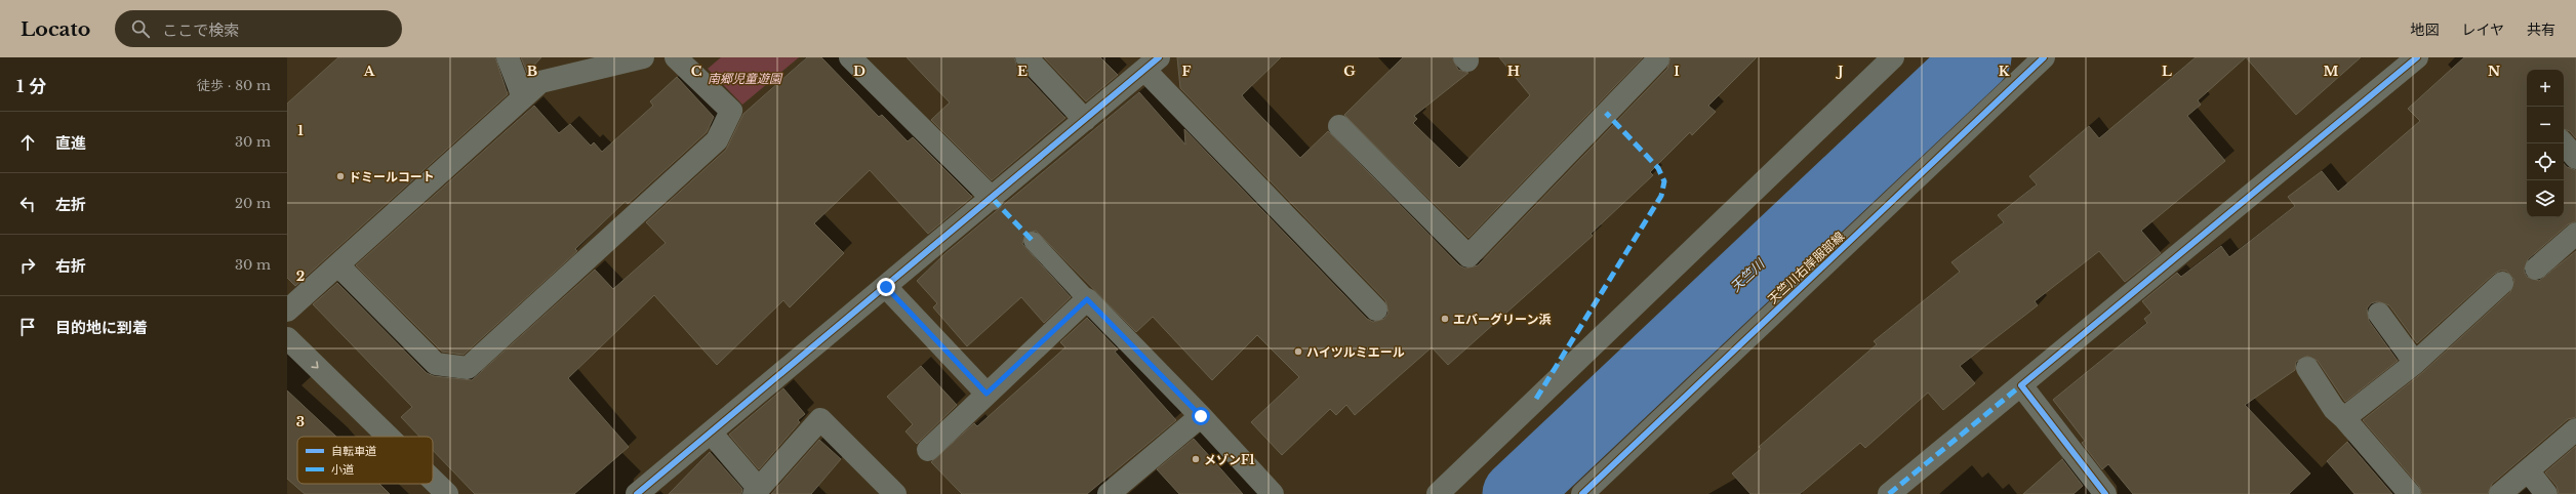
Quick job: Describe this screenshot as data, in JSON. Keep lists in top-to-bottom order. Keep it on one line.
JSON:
{"streets":{"street":["天竺川右岸服部線"]},"water":["天竺川"],"parks":["南郷児童遊園"],"places":["ドミールコート","エバーグリーン浜","ハイツルミエール","メゾンF1"],"legend":["自転車道","小道"],"page":{"header":"Locato","search":"ここで検索","nav":["地図","レイヤ","共有"],"heading":["1 分","徒歩 · 80 m"],"map_buttons":["+","−"],"list":[["直進","30 m"],["左折","20 m"],["右折","30 m"],"目的地に到着"]},"grid":{"columns":["A","B","C","D","E","F","G","H","I","J","K","L","M","N"],"rows":["1","2","3"]}}
